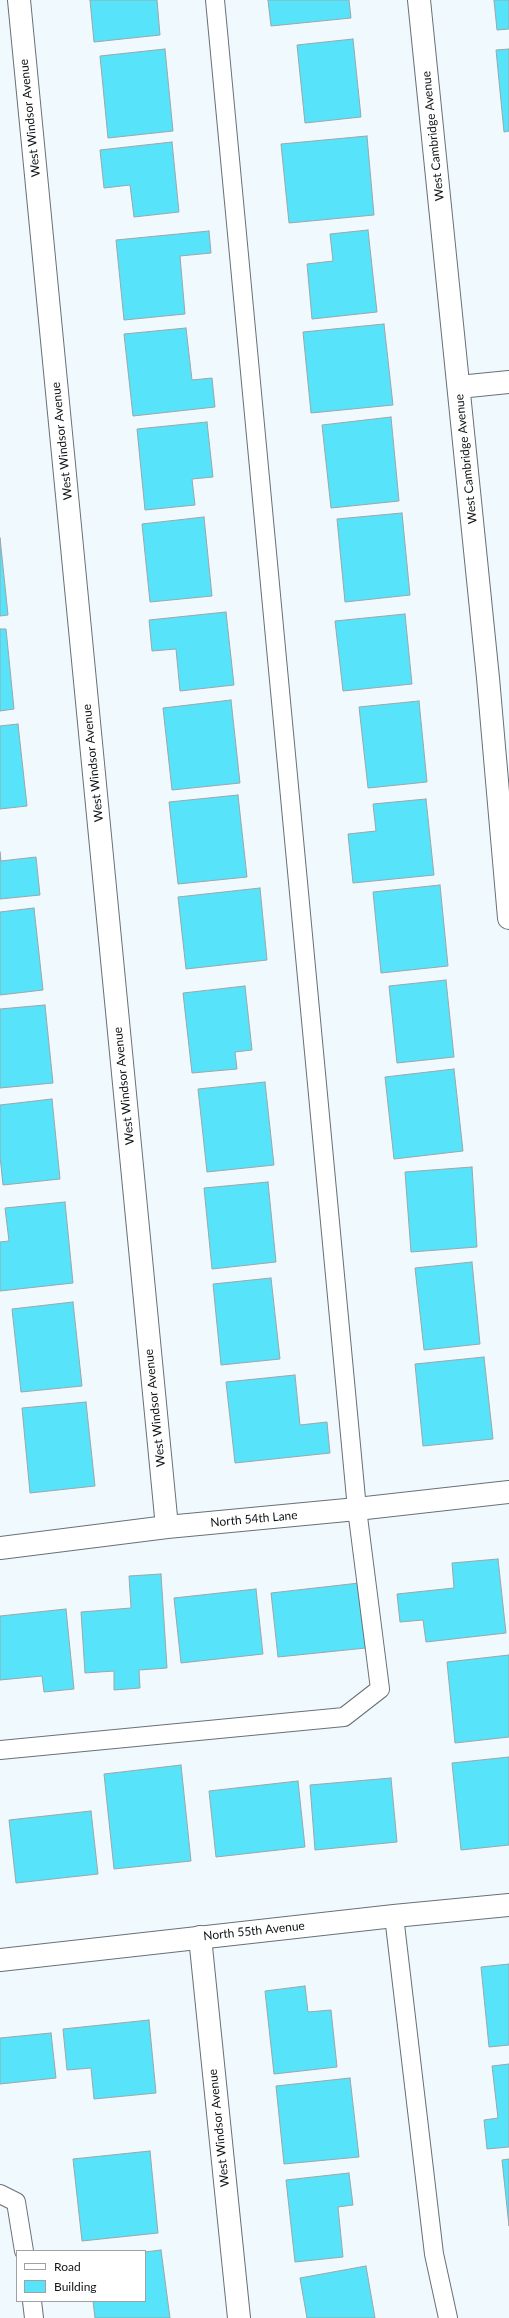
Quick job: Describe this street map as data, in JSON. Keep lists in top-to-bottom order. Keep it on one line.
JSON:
{"streets":{"street":["West Windsor Avenue","West Cambridge Avenue","North 54th Lane","North 55th Avenue"]},"crossings":[["West Windsor Avenue","North 54th Lane"],["West Windsor Avenue","North 55th Avenue"]],"legend":["Road","Building"]}
